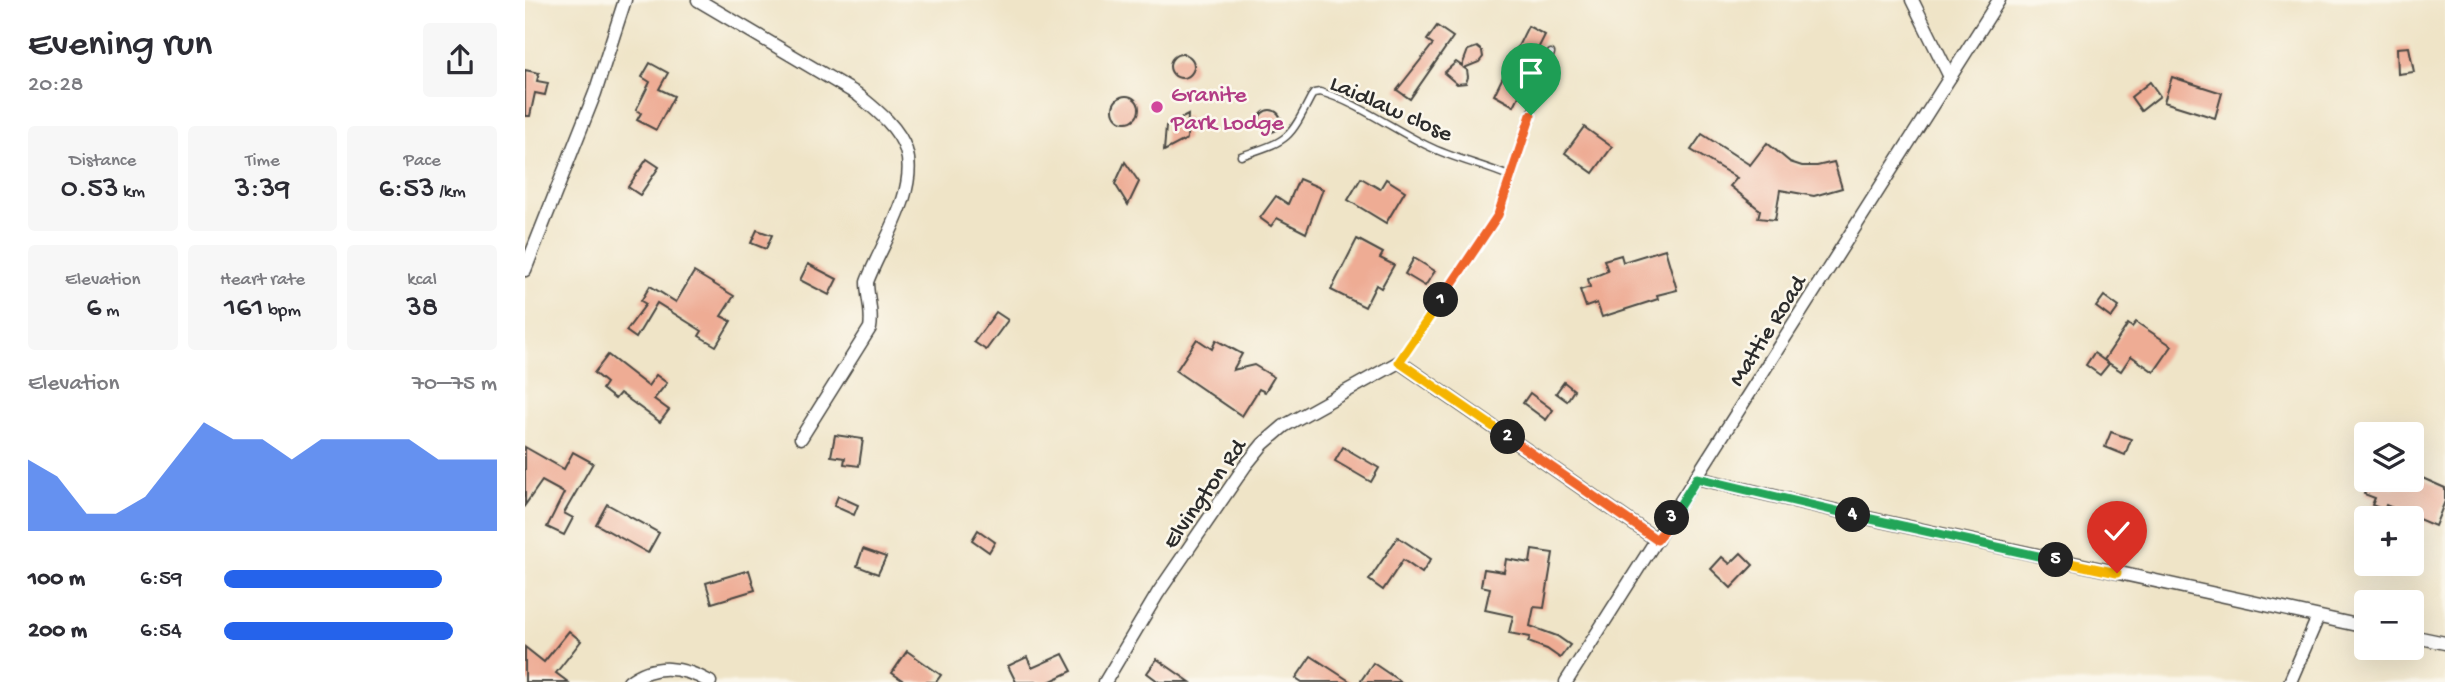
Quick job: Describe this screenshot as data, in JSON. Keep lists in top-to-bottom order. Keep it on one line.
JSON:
{"streets":{"street":["Mattie Road","Elvington Rd"],"lane":["Laidlaw close"]},"places":["Granite Park Lodge"],"page":{"heading":["Evening run","20:28"],"stats":[["Distance","0.53 km"],["Time","3:39"],["Pace","6:53 /km"],["Elevation","6 m"],["Heart rate","161 bpm"],["kcal","38"]],"pins":["1","2","4","3","5"],"chart":["Elevation","70–75 m"],"map_buttons":["+","−"],"list":[{"name":"100 m","note":"6:59"},{"name":"200 m","note":"6:54"}]}}
